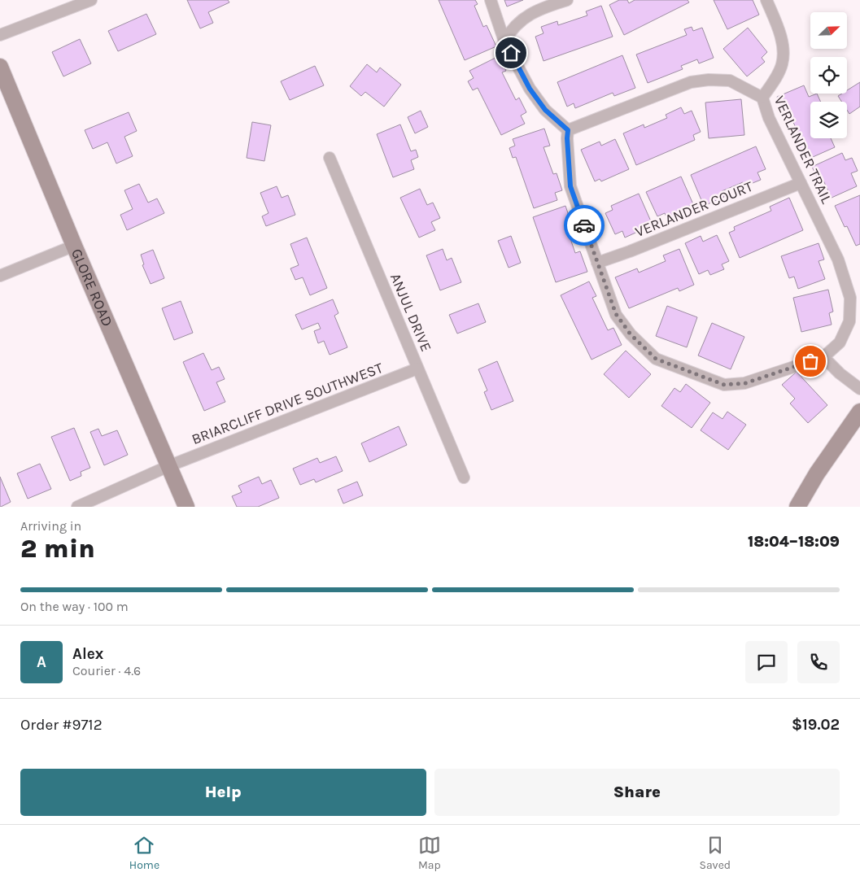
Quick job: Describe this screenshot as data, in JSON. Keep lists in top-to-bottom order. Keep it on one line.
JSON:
{"streets":{"street":["VERLANDER TRAIL","VERLANDER COURT","GLORE ROAD","ANJUL DRIVE","BRIARCLIFF DRIVE SOUTHWEST"]},"crossings":[["VERLANDER TRAIL","VERLANDER COURT"],["GLORE ROAD","BRIARCLIFF DRIVE SOUTHWEST"],["ANJUL DRIVE","BRIARCLIFF DRIVE SOUTHWEST"]],"north":"top right","page":{"heading":["2 min","Arriving in","18:04–18:09"],"panel":["Alex","Courier · 4.6","Order #9712","$19.02"],"bar":"On the way · 100 m","round":"A","buttons":["Help","Share"],"tabs":["Home","Map","Saved"]}}
